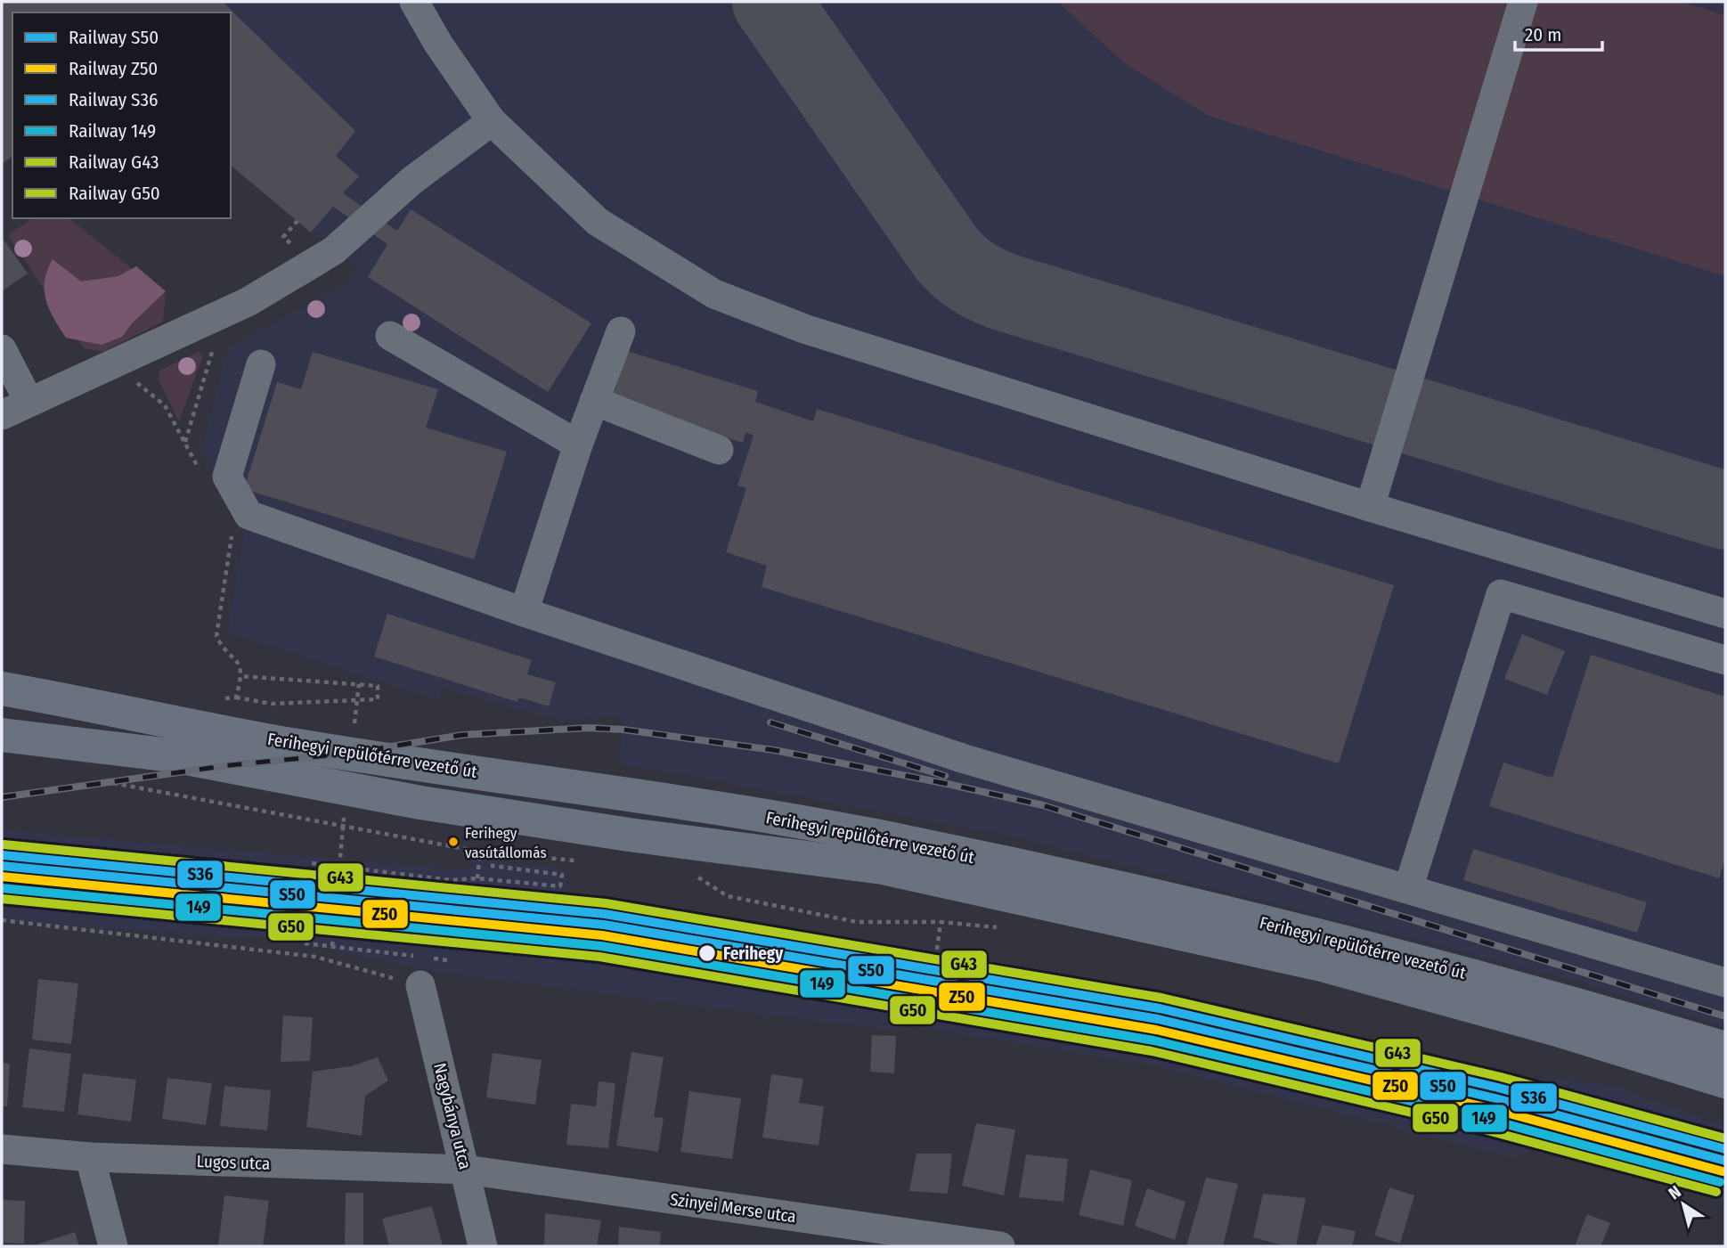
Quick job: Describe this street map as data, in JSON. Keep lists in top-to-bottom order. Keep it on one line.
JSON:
{"streets":{"main road":["Ferihegyi repülőtérre vezető út"],"street":["Nagybánya utca","Lugos utca","Szinyei Merse utca"]},"crossings":[["Nagybánya utca","Lugos utca"],["Nagybánya utca","Szinyei Merse utca"],["Lugos utca","Szinyei Merse utca"]],"places":["Ferihegy vasútállomás","Ferihegy"],"lines":["rail line G43","rail line S36","rail line S50","rail line Z50","rail line 149","rail line G50"],"legend":["Railway S50","Railway Z50","Railway S36","Railway 149","Railway G43","Railway G50"],"scale_bar":"20 m","north":"top left"}
